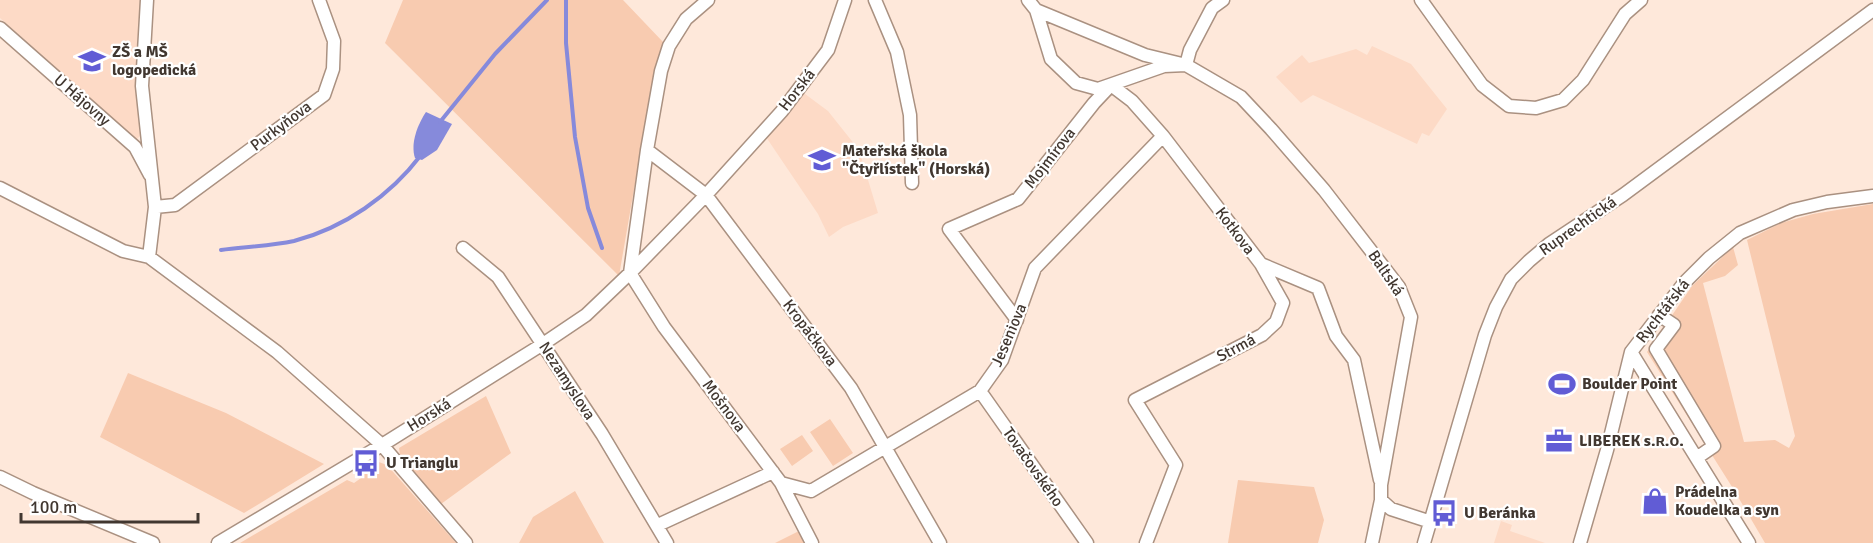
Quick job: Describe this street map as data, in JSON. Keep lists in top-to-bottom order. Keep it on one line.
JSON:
{"streets":{"street":["Horská","U Hájovny","Purkyňova","Mojmírova","Ruprechtická","Kotkova","Baltská","Rychtářská","Kropáčkova","Jeseniova","Strmá","Nezamyslova","Mošnova","Tovačovského"]},"crossings":[["Horská","Kropáčkova"],["Horská","Nezamyslova"],["Horská","Mošnova"],["Mojmírova","Kotkova"],["Mojmírova","Jeseniova"],["Kotkova","Baltská"],["Kotkova","Jeseniova"],["Kotkova","Strmá"],["Kropáčkova","Jeseniova"],["Jeseniova","Mošnova"],["Jeseniova","Tovačovského"]],"places":{"school or university":["ZŠ a MŠ logopedická","Mateřská škola \"Čtyřlístek\" (Horská)"],"sports":["Boulder Point"],"office":["LIBEREK s.ʀ.ᴏ."],"bus stop":["U Trianglu","U Beránka"],"shop":["Prádelna Koudelka a syn"]},"scale_bar":"100 m"}
